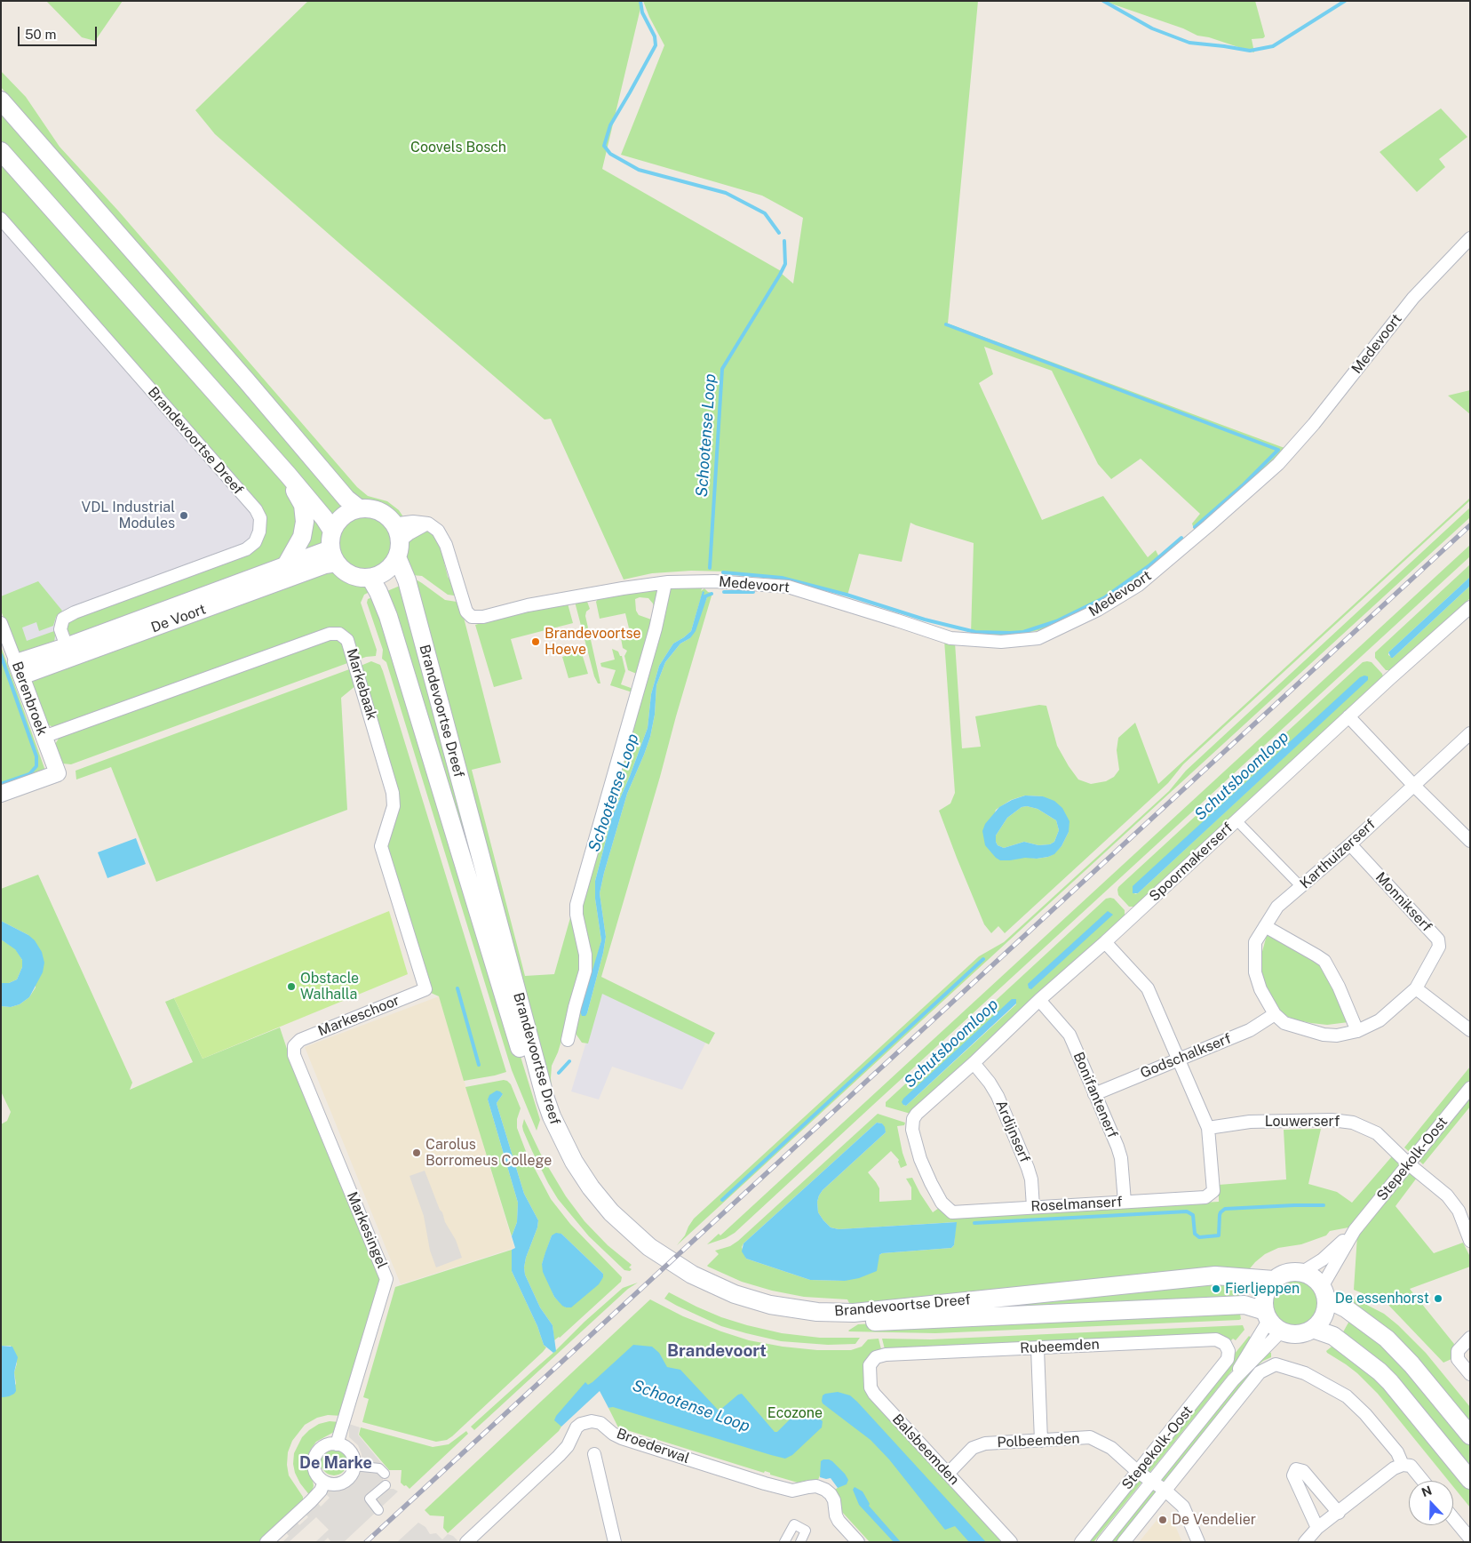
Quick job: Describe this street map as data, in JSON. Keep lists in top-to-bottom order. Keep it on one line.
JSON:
{"streets":{"main road":["Brandevoortse Dreef"],"street":["Medevoort","De Voort","Markebaak","Berenbroek","Karthuizerserf","Spoormakerserf","Monnikserf","Markeschoor","Godschalkserf","Bonifantenerf","Louwerserf","Ardijnserf","Stepekolk-Oost","Roselmanserf","Markesingel","Rubeemden","Polbeemden","Broederwal","Balsbeemden"]},"crossings":[["Brandevoortse Dreef","De Voort"],["Brandevoortse Dreef","Stepekolk-Oost"],["De Voort","Berenbroek"],["Markebaak","Berenbroek"],["Markebaak","Markeschoor"],["Karthuizerserf","Monnikserf"],["Karthuizerserf","Godschalkserf"],["Spoormakerserf","Bonifantenerf"],["Spoormakerserf","Ardijnserf"],["Spoormakerserf","Roselmanserf"],["Markeschoor","Markesingel"],["Godschalkserf","Bonifantenerf"],["Bonifantenerf","Roselmanserf"],["Louwerserf","Stepekolk-Oost"],["Louwerserf","Roselmanserf"],["Ardijnserf","Roselmanserf"],["Stepekolk-Oost","Rubeemden"],["Stepekolk-Oost","Polbeemden"],["Rubeemden","Balsbeemden"],["Polbeemden","Balsbeemden"]],"districts":["Brandevoort","De Marke"],"water":["Schootense Loop","Schutsboomloop"],"parks":["Coovels Bosch","Ecozone"],"places":["VDL Industrial Modules","Brandevoortse Hoeve","Obstacle Walhalla","Carolus Borromeus College","Fierljeppen","De essenhorst","De Vendelier"],"scale_bar":"50 m","north":"top"}
